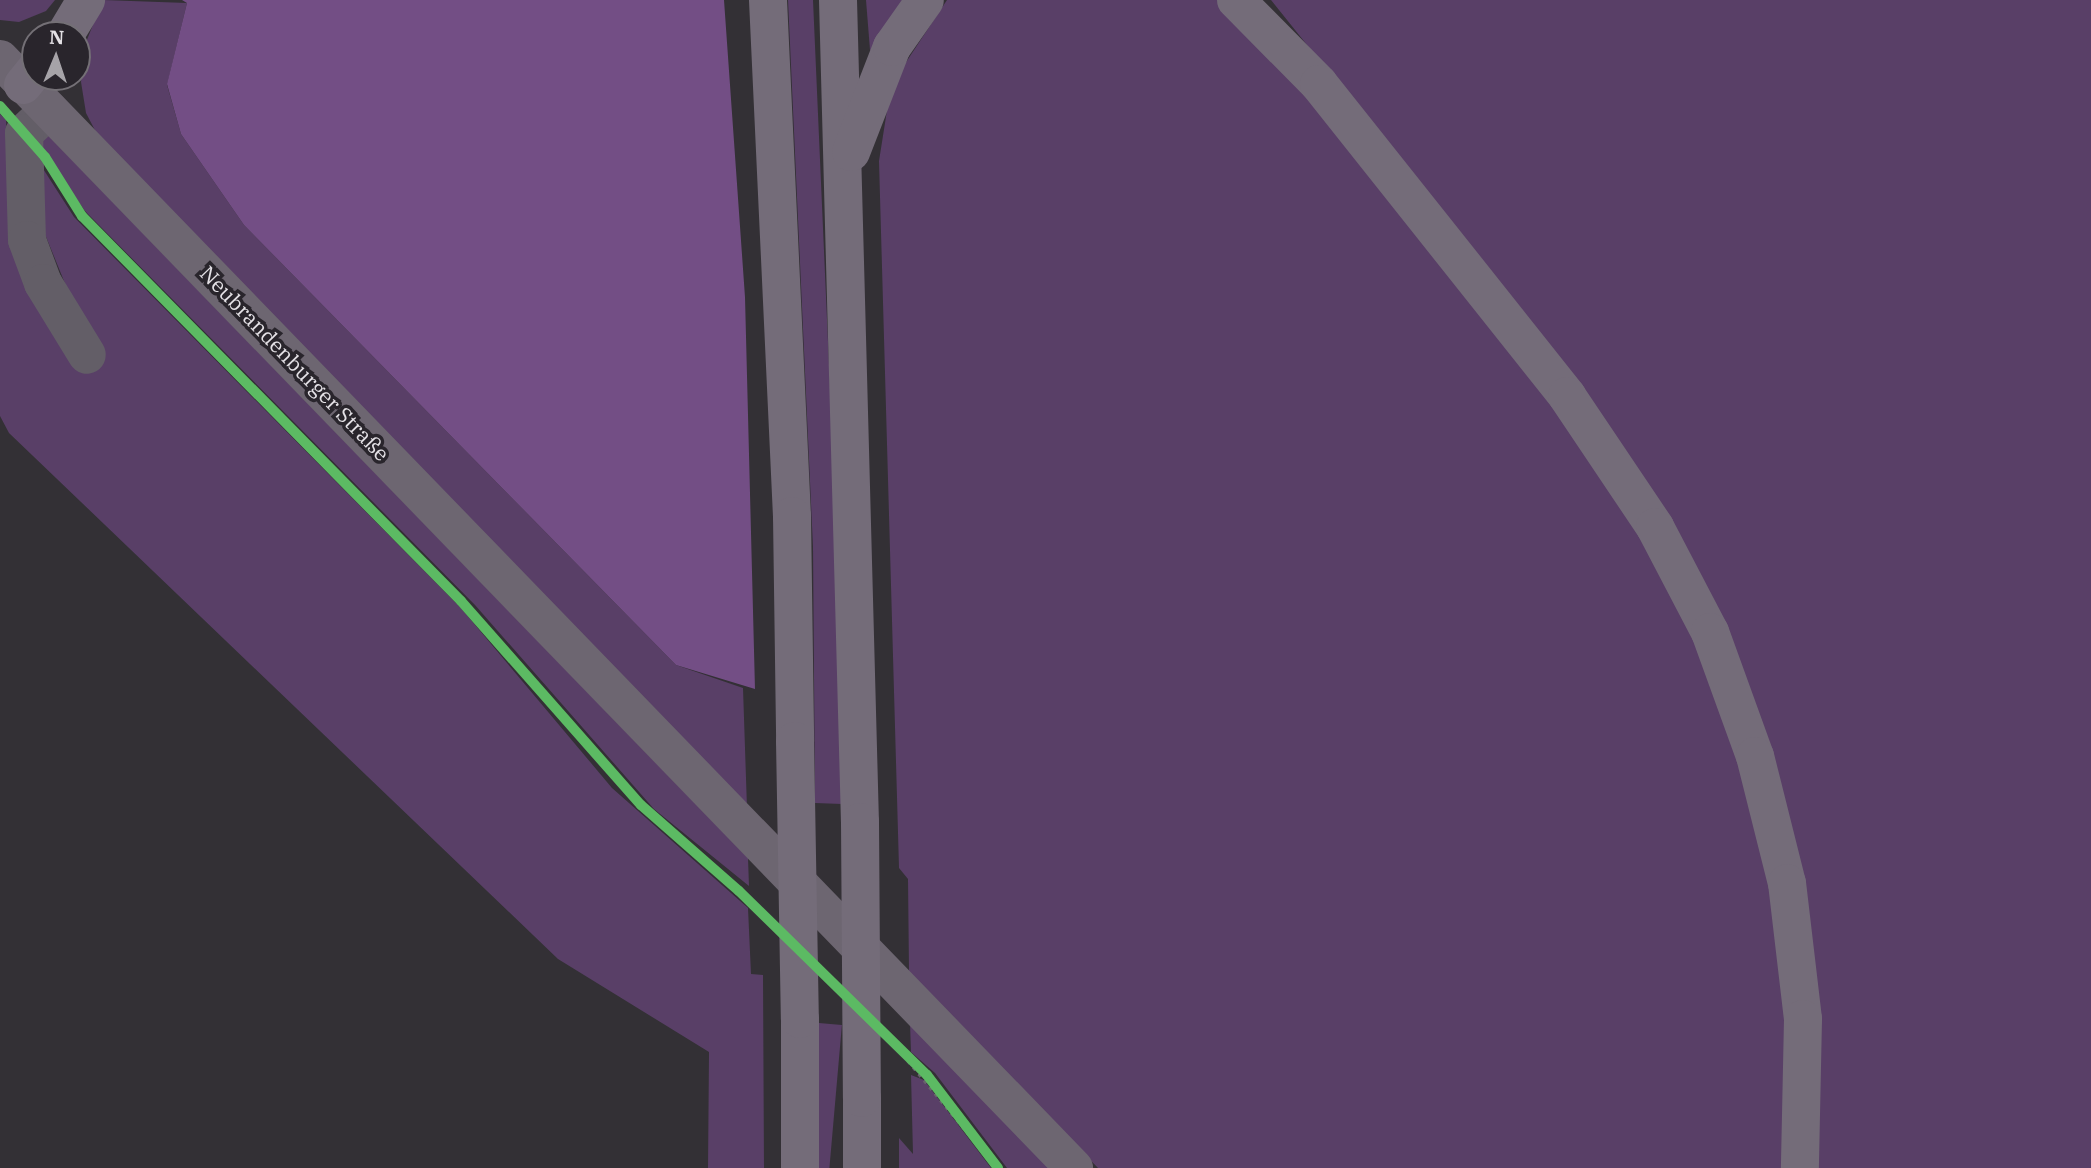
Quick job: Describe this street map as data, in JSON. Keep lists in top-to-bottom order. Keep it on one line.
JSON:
{"streets":{"main road":["Neubrandenburger Straße"]},"north":"top"}
